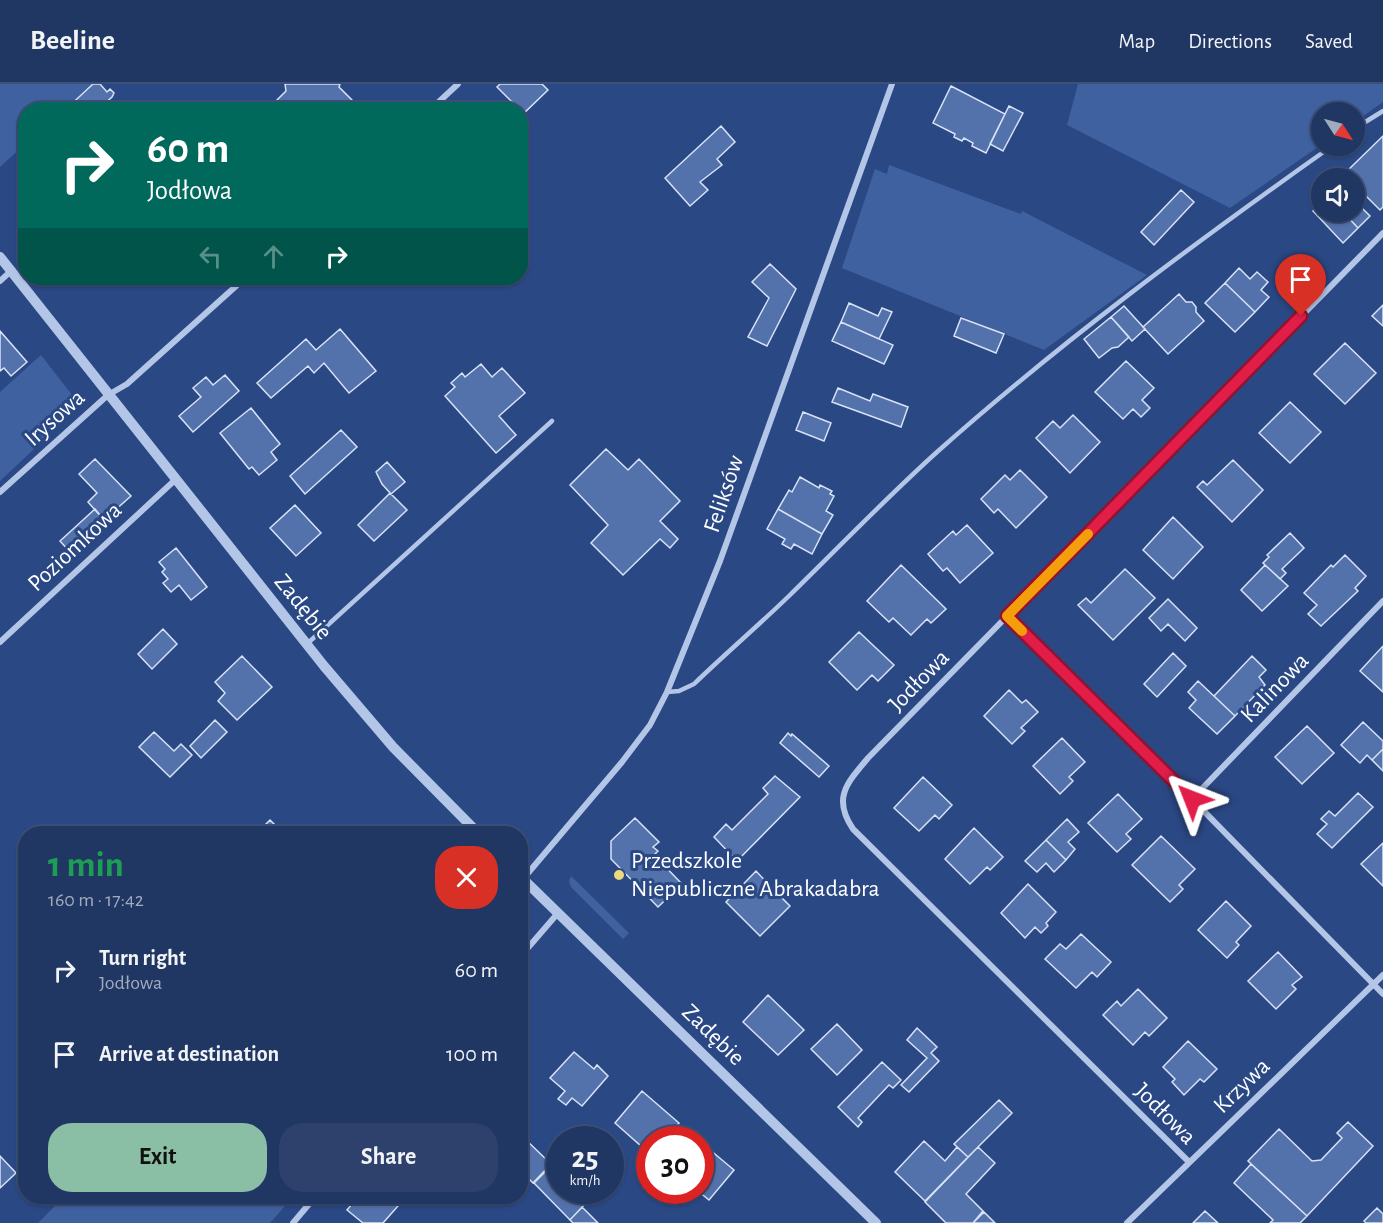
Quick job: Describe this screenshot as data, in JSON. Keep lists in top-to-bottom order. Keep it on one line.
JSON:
{"streets":{"street":["Irysowa","Feliksów","Poziomkowa","Zadębie","Jodłowa","Kalinowa","Krzywa"]},"crossings":[["Irysowa","Zadębie"],["Poziomkowa","Zadębie"],["Jodłowa","Krzywa"]],"places":["Przedszkole Niepubliczne Abrakadabra"],"north":"bottom right","page":{"header":"Beeline","nav":["Map","Directions","Saved"],"turn":["60 m","Jodłowa"],"heading":["1 min","160 m · 17:42"],"list":[{"name":"Turn right","note":"Jodłowa","value":"60 m"},{"name":"Arrive at destination","value":"100 m"}],"buttons":["Exit","Share"],"speed":"25 km/h","limit":"30"}}
